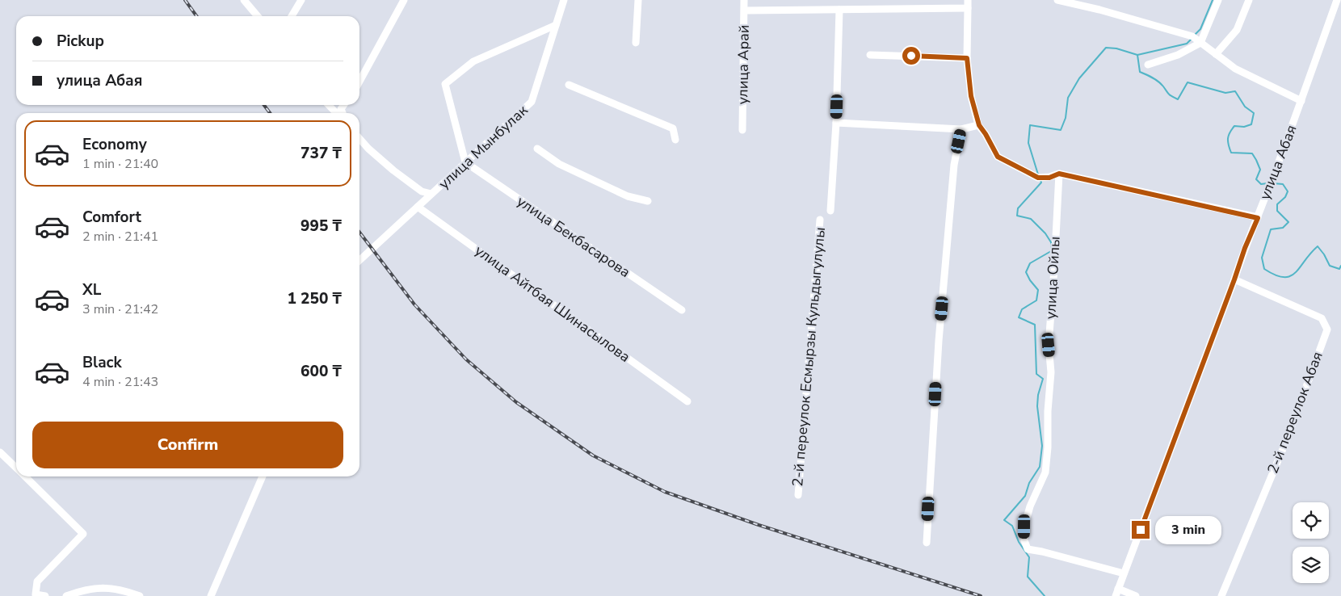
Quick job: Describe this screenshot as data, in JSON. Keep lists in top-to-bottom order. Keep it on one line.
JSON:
{"streets":{"street":["улица Арай","улица Мынбулак","улица Абая","улица Бекбасарова","улица Ойлы","улица Айтбая Шинасылова","2-й переулок Есмырзы Кульдыгулулы","2-й переулок Абая"]},"crossings":[["улица Мынбулак","улица Бекбасарова"],["улица Мынбулак","улица Айтбая Шинасылова"],["улица Абая","улица Ойлы"],["улица Абая","2-й переулок Абая"]],"page":{"banner":["Pickup","улица Абая"],"list":[{"name":"Economy","note":"1 min · 21:40","value":"737 ₸"},{"name":"Comfort","note":"2 min · 21:41","value":"995 ₸"},{"name":"XL","note":"3 min · 21:42","value":"1 250 ₸"},{"name":"Black","note":"4 min · 21:43","value":"600 ₸"}],"buttons":"Confirm","bubble":"3 min"}}
